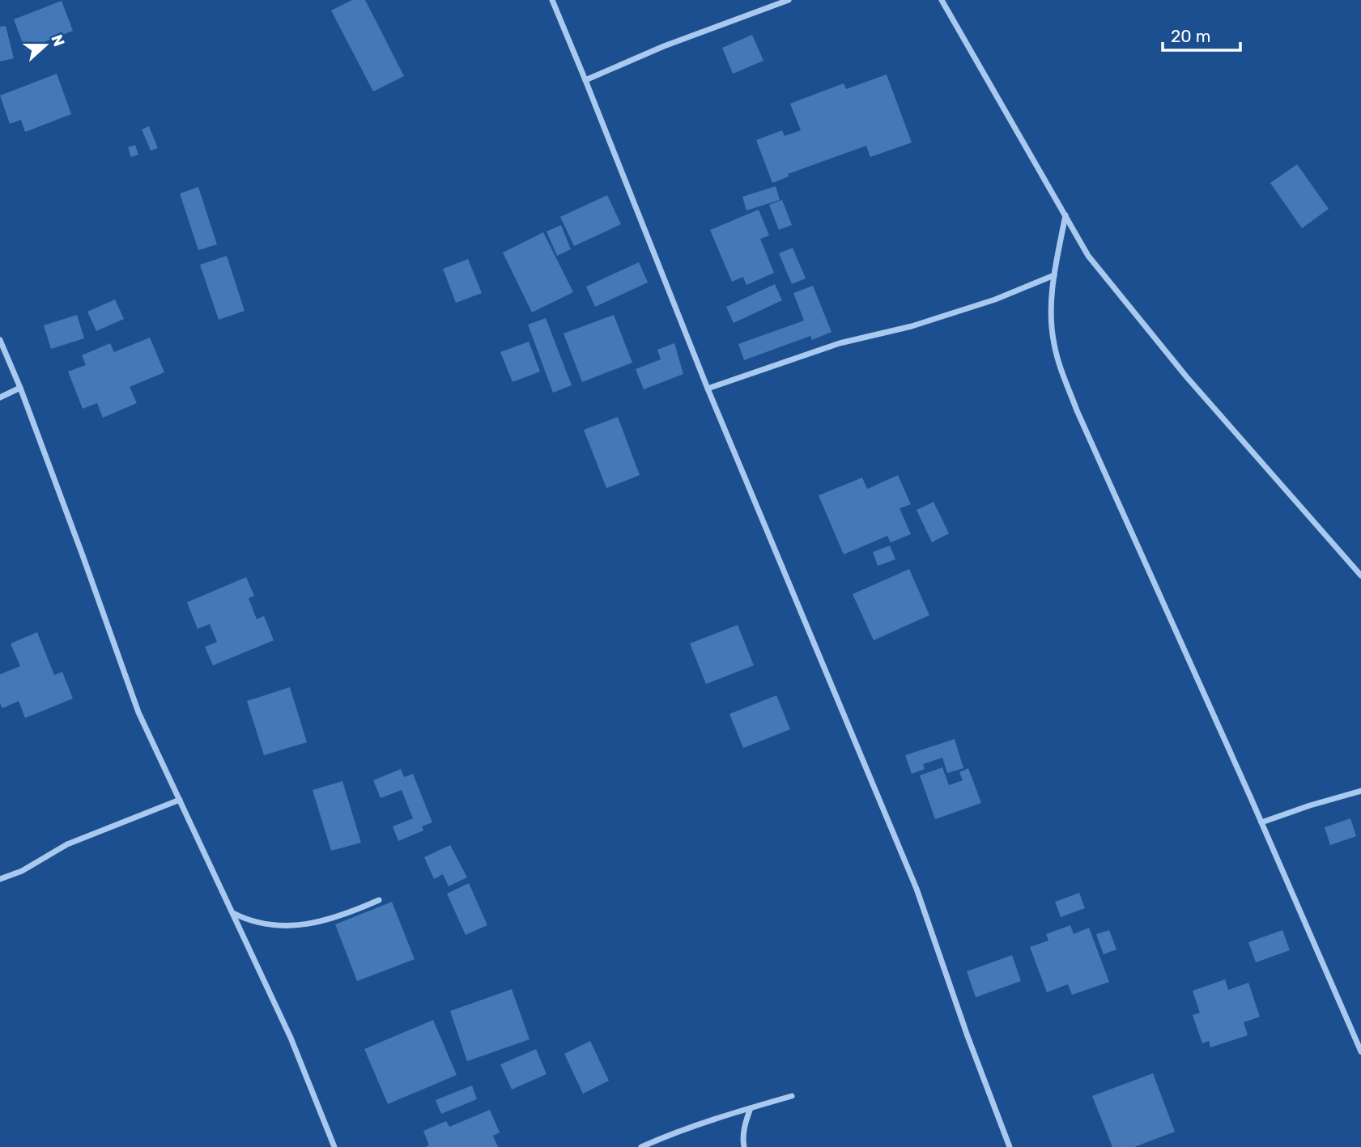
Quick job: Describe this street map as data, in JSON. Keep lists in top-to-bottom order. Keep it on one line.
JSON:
{"scale_bar":"20 m","north":"right"}
